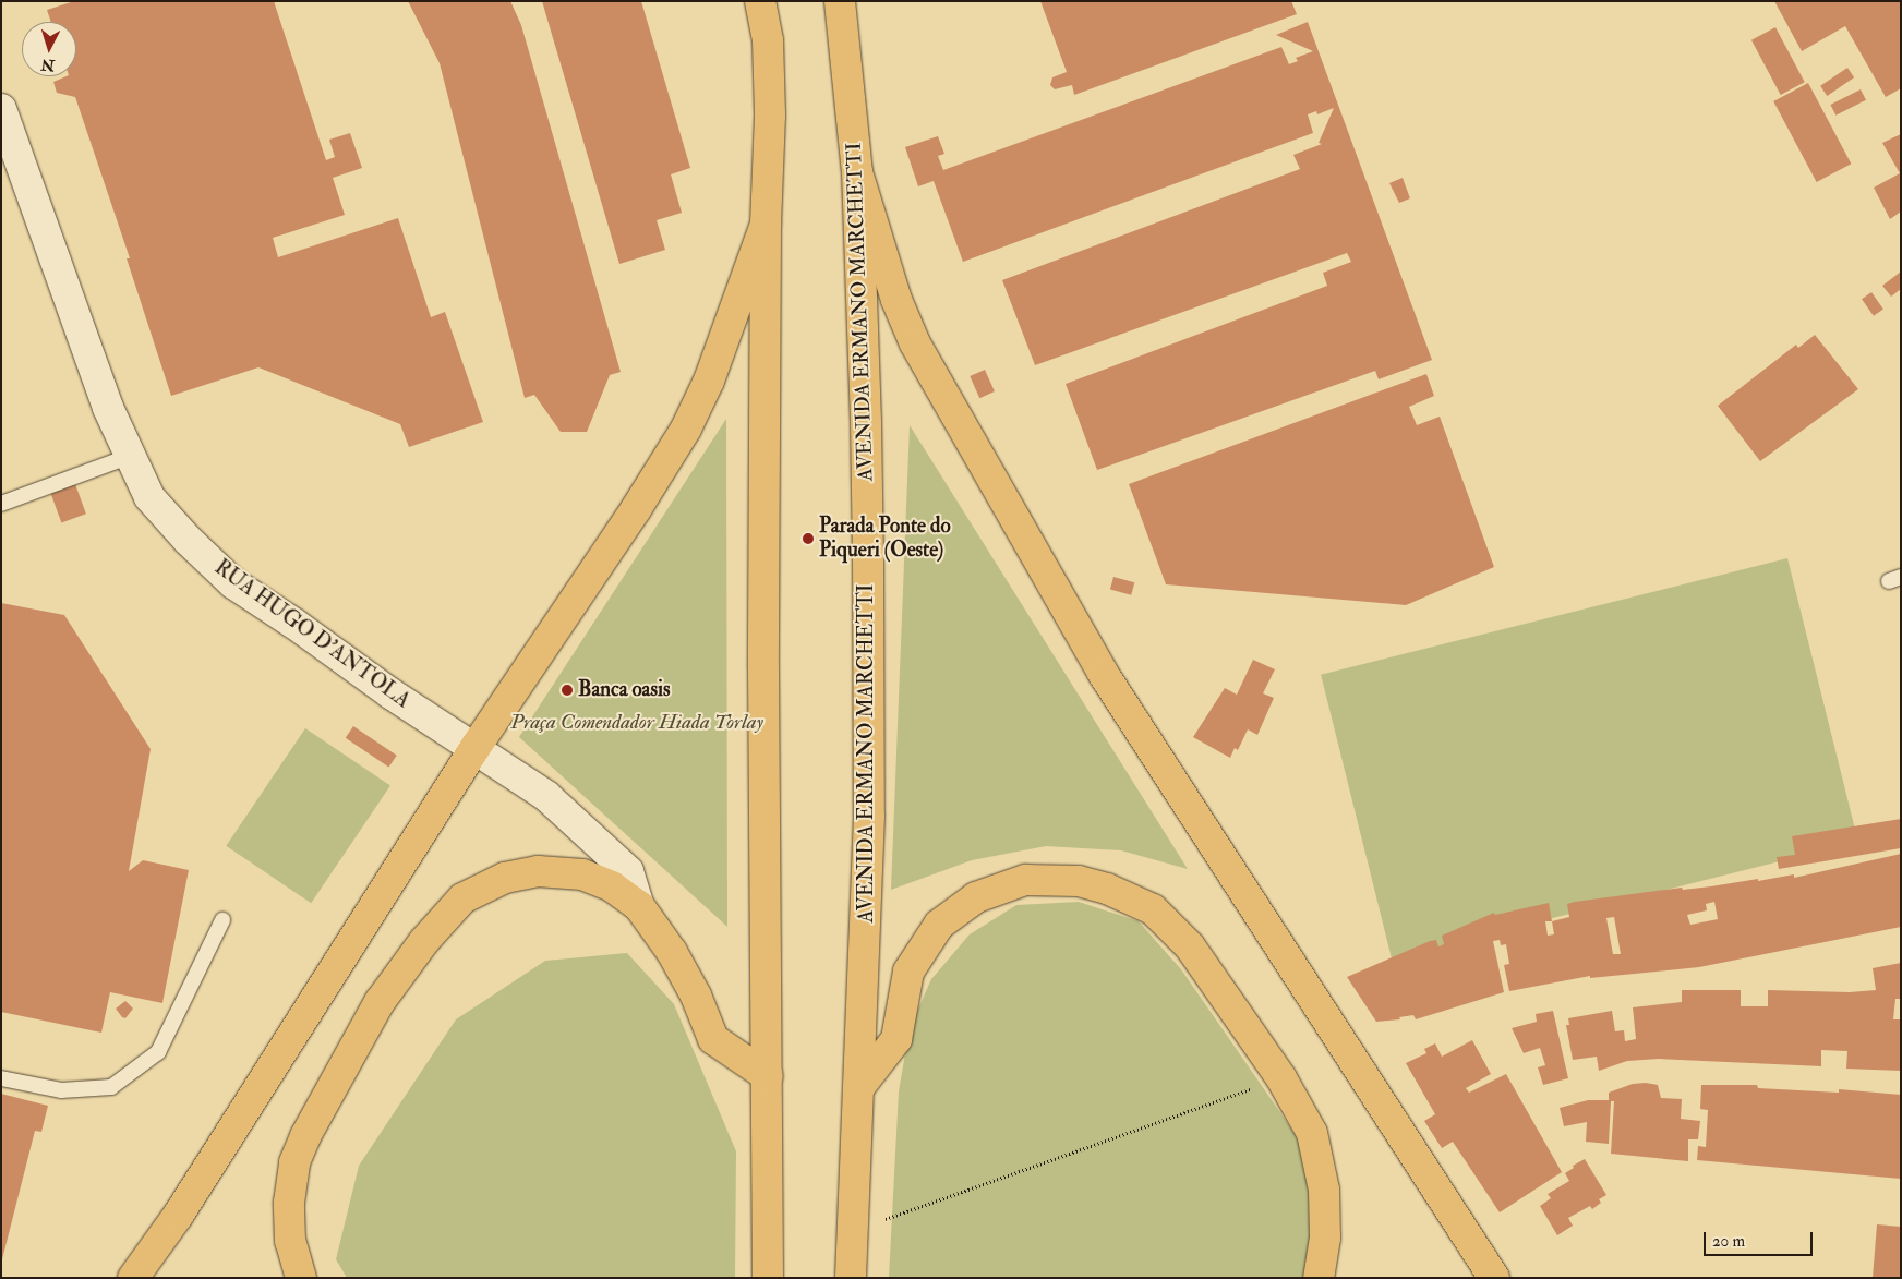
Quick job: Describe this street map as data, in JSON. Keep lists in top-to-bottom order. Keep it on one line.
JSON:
{"streets":{"main road":["AVENIDA ERMANO MARCHETTI"],"street":["RUA HUGO D'ANTOLA"]},"parks":["Praça Comendador Hiada Torlay"],"places":["Parada Ponte do Piqueri (Oeste)","Banca oasis"],"scale_bar":"20 m","north":"bottom"}
